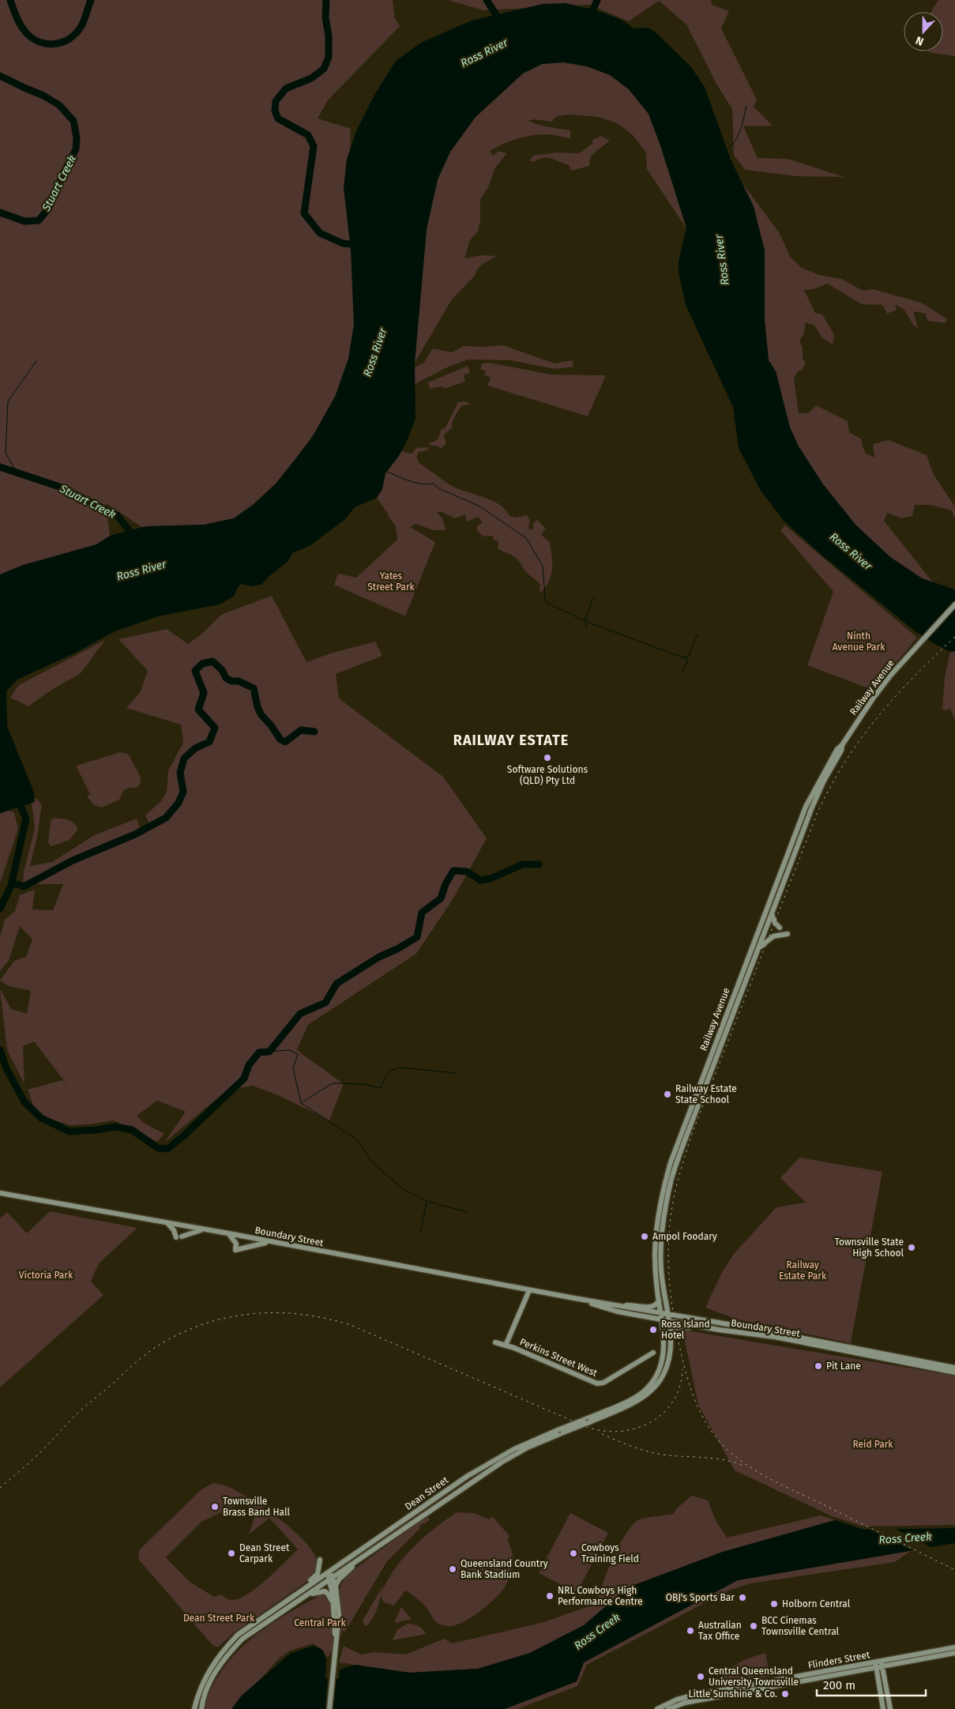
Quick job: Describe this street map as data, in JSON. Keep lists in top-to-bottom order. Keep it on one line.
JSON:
{"streets":{"main road":["Railway Avenue","Boundary Street","Perkins Street West","Dean Street","Flinders Street"]},"crossings":[["Railway Avenue","Boundary Street"],["Railway Avenue","Dean Street"],["Boundary Street","Dean Street"]],"districts":["RAILWAY ESTATE"],"water":["Ross River","Stuart Creek","Ross Creek"],"parks":["Yates Street Park","Ninth Avenue Park","Railway Estate Park","Victoria Park","Reid Park","Dean Street Park","Central Park"],"places":["Software Solutions (QLD) Pty Ltd","Railway Estate State School","Ampol Foodary","Townsville State High School","Ross Island Hotel","Pit Lane","Townsville Brass Band Hall","Dean Street Carpark","Cowboys Training Field","Queensland Country Bank Stadium","NRL Cowboys High Performance Centre","OBJ's Sports Bar","Holborn Central","BCC Cinemas Townsville Central","Australian Tax Office","Central Queensland University Townsville","Little Sunshine & Co."],"scale_bar":"200 m","north":"bottom"}
